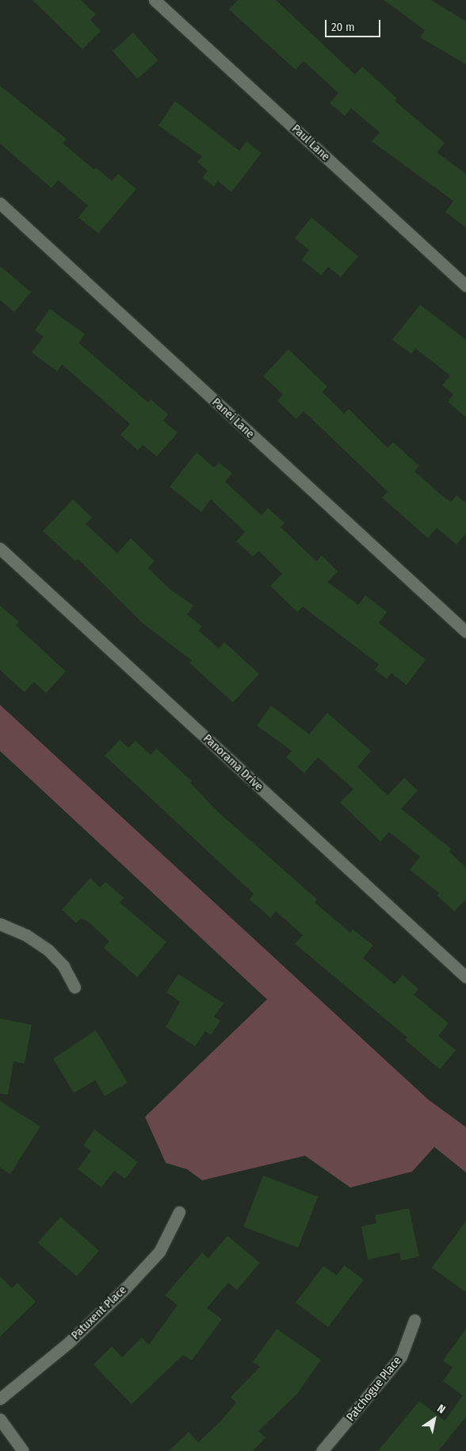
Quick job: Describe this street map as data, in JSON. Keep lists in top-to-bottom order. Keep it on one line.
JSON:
{"streets":{"street":["Paul Lane","Panei Lane","Panorama Drive","Patuxent Place","Patchogue Place"]},"scale_bar":"20 m","north":"top right"}
